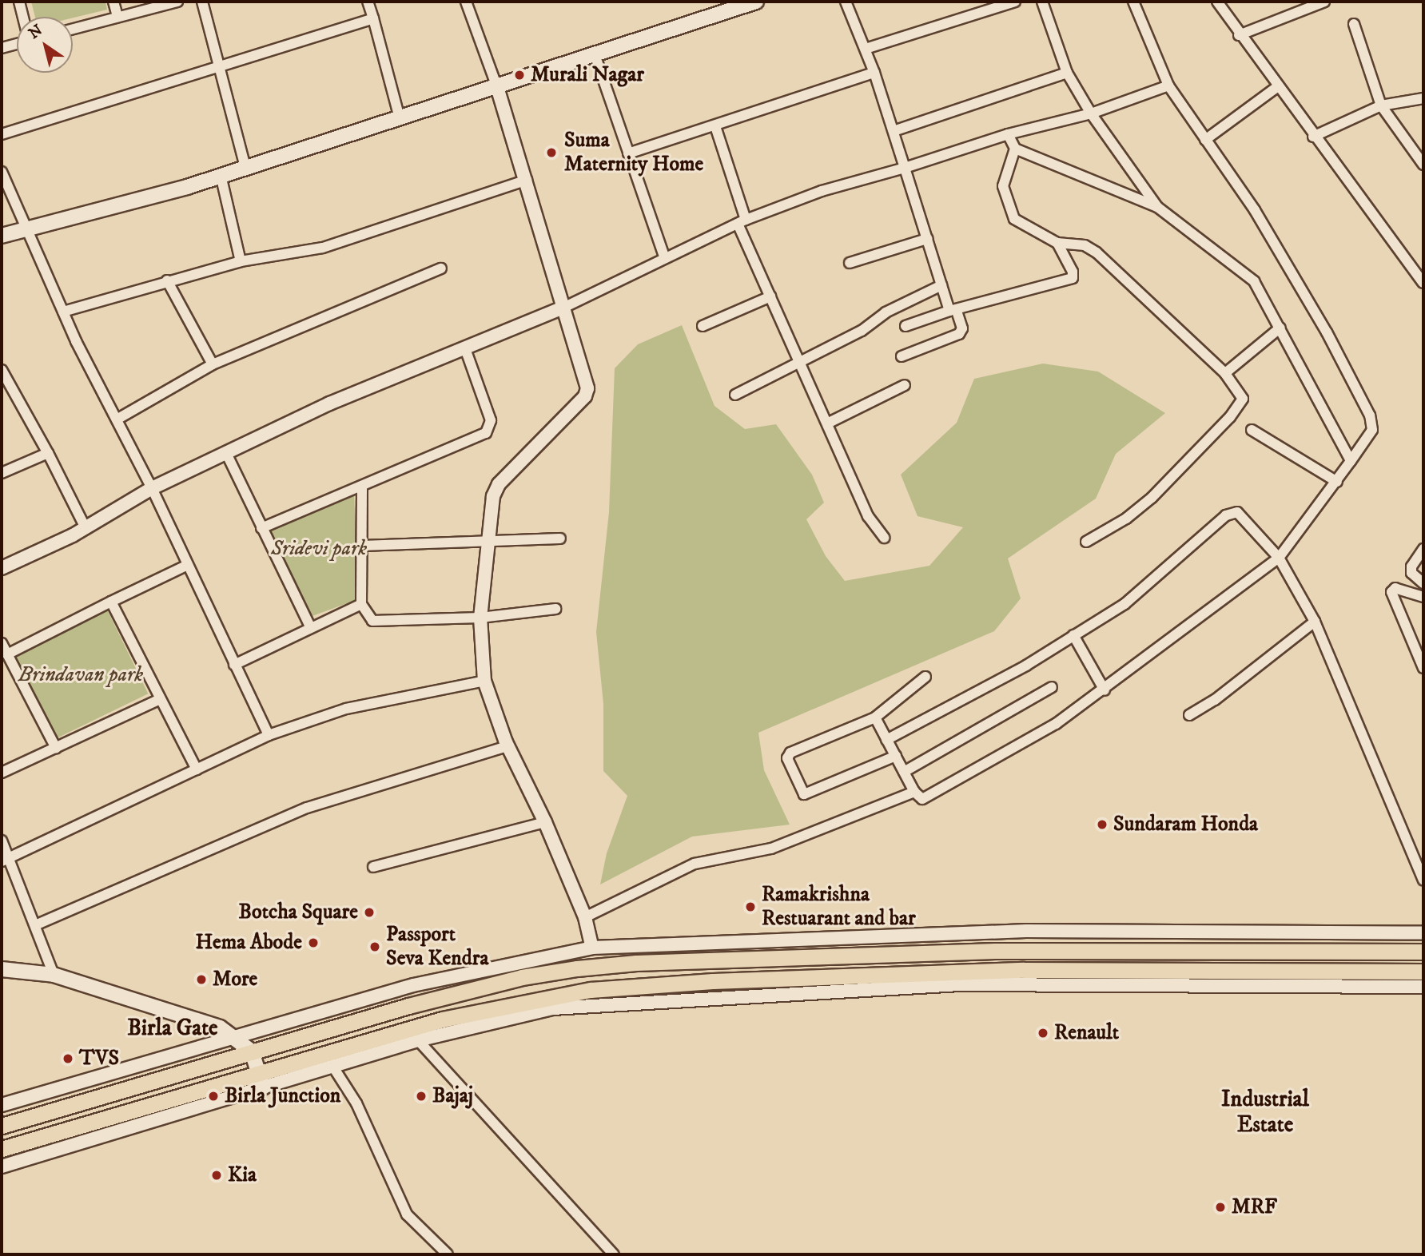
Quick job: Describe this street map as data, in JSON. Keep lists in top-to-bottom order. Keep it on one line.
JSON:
{"districts":["Birla Gate","Industrial Estate"],"parks":["Sridevi park","Brindavan park"],"places":["Murali Nagar","Suma Maternity Home","Sundaram Honda","Ramakrishna Restuarant and bar","Botcha Square","Hema Abode","Passport Seva Kendra","More","Renault","TVS","Birla Junction","Bajaj","Kia","MRF"],"north":"top left"}
